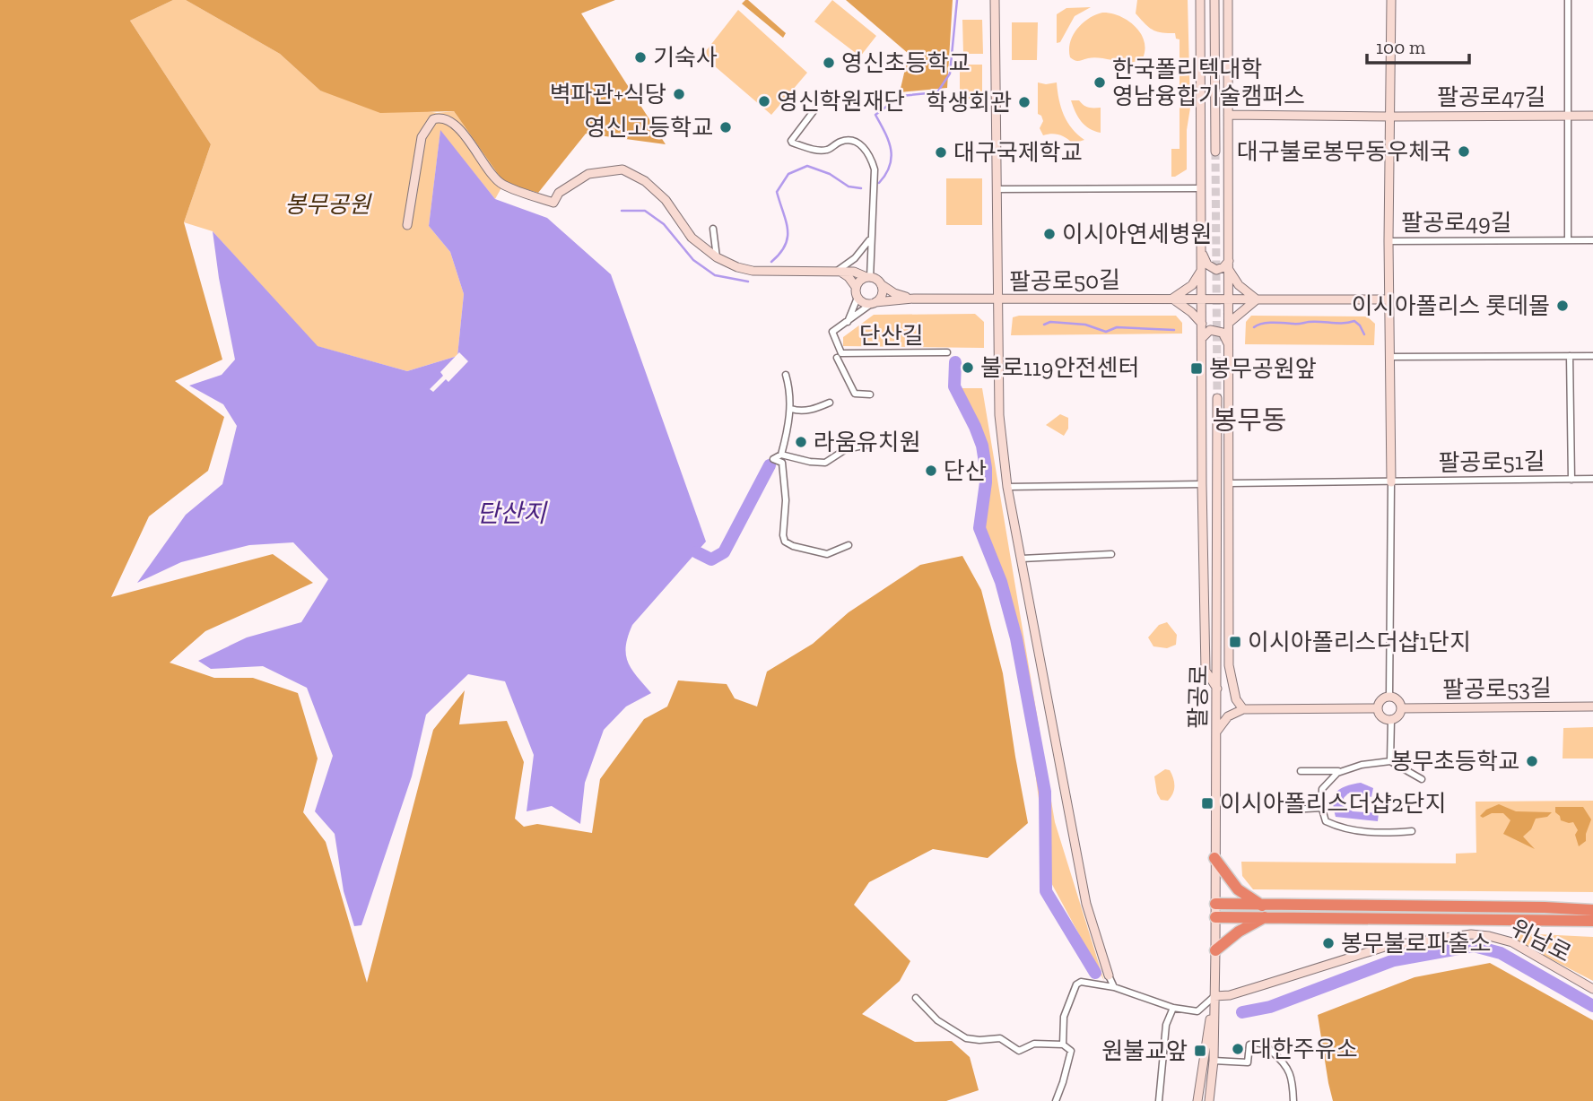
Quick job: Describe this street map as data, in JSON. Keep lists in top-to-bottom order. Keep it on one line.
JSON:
{"streets":{"main road":["팔공로47길","팔공로49길","팔공로50길","팔공로53길","팔공로","위남로"],"street":["단산길","팔공로51길"]},"crossings":[["팔공로","위남로"]],"districts":["봉무동"],"water":["단산지"],"parks":["봉무공원"],"places":{"other":["기숙사","영신초등학교","한국폴리텍대학 영남융합기술캠퍼스","벽파관+식당","영신학원재단","학생회관","영신고등학교","대구불로봉무동우체국","대구국제학교","이시아연세병원","이시아폴리스 롯데몰","불로119안전센터","라움유치원","단산","봉무초등학교","봉무불로파출소","대한주유소"],"transit":["봉무공원앞","이시아폴리스더샵1단지","이시아폴리스더샵2단지","원불교앞"]},"scale_bar":"100 m"}
